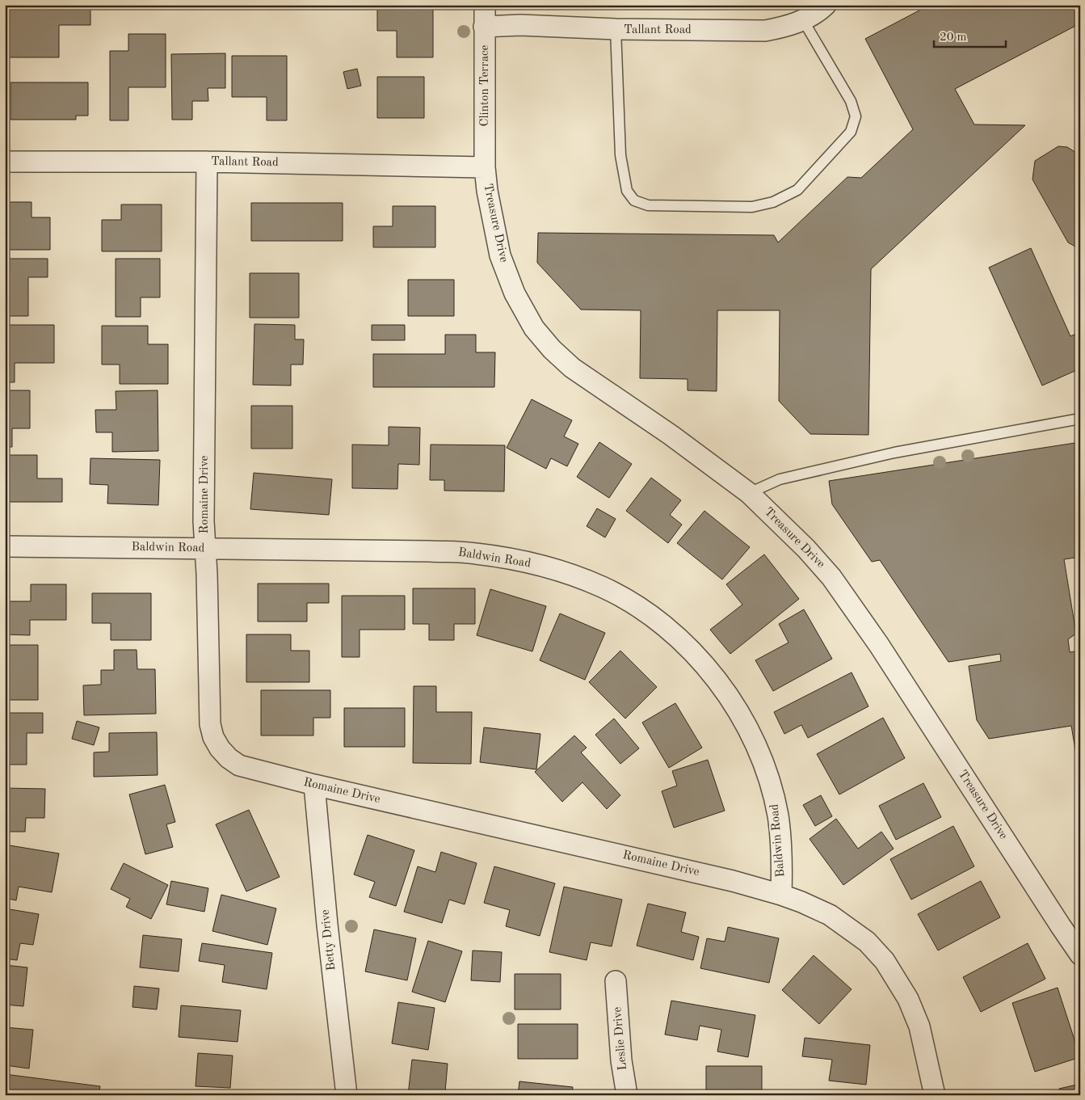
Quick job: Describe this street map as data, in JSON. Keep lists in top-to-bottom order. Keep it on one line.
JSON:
{"streets":{"street":["Tallant Road","Clinton Terrace","Treasure Drive","Romaine Drive","Baldwin Road","Betty Drive","Leslie Drive"]},"crossings":[["Tallant Road","Clinton Terrace"],["Tallant Road","Treasure Drive"],["Tallant Road","Romaine Drive"],["Clinton Terrace","Treasure Drive"],["Romaine Drive","Baldwin Road"],["Romaine Drive","Betty Drive"]],"scale_bar":"20 m"}
